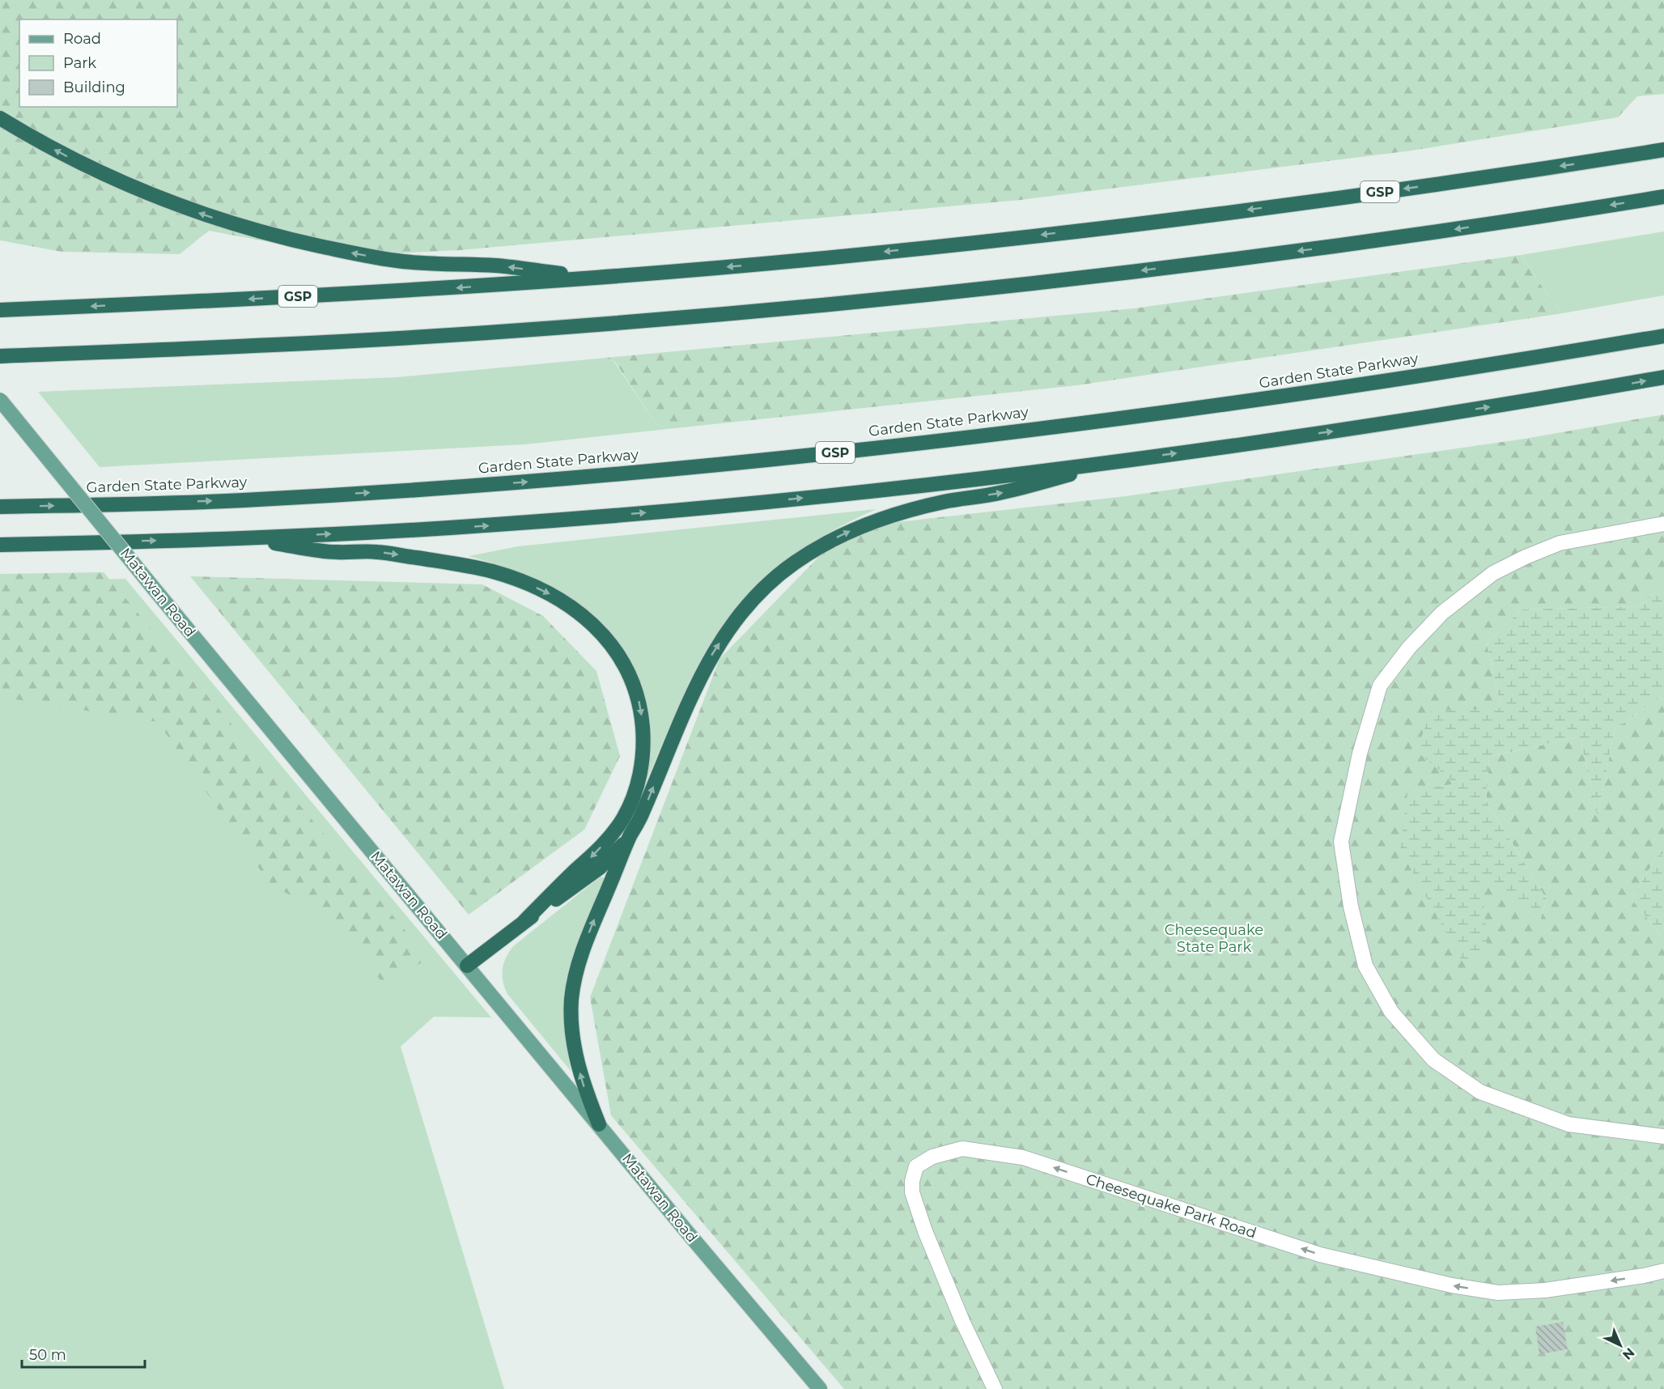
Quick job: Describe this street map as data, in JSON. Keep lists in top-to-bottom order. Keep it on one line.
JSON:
{"streets":{"highway":["GSP","Garden State Parkway"],"main road":["Matawan Road"],"street":["Cheesequake Park Road"]},"parks":["Cheesequake State Park"],"legend":["Road","Park","Building"],"scale_bar":"50 m","north":"bottom right"}
